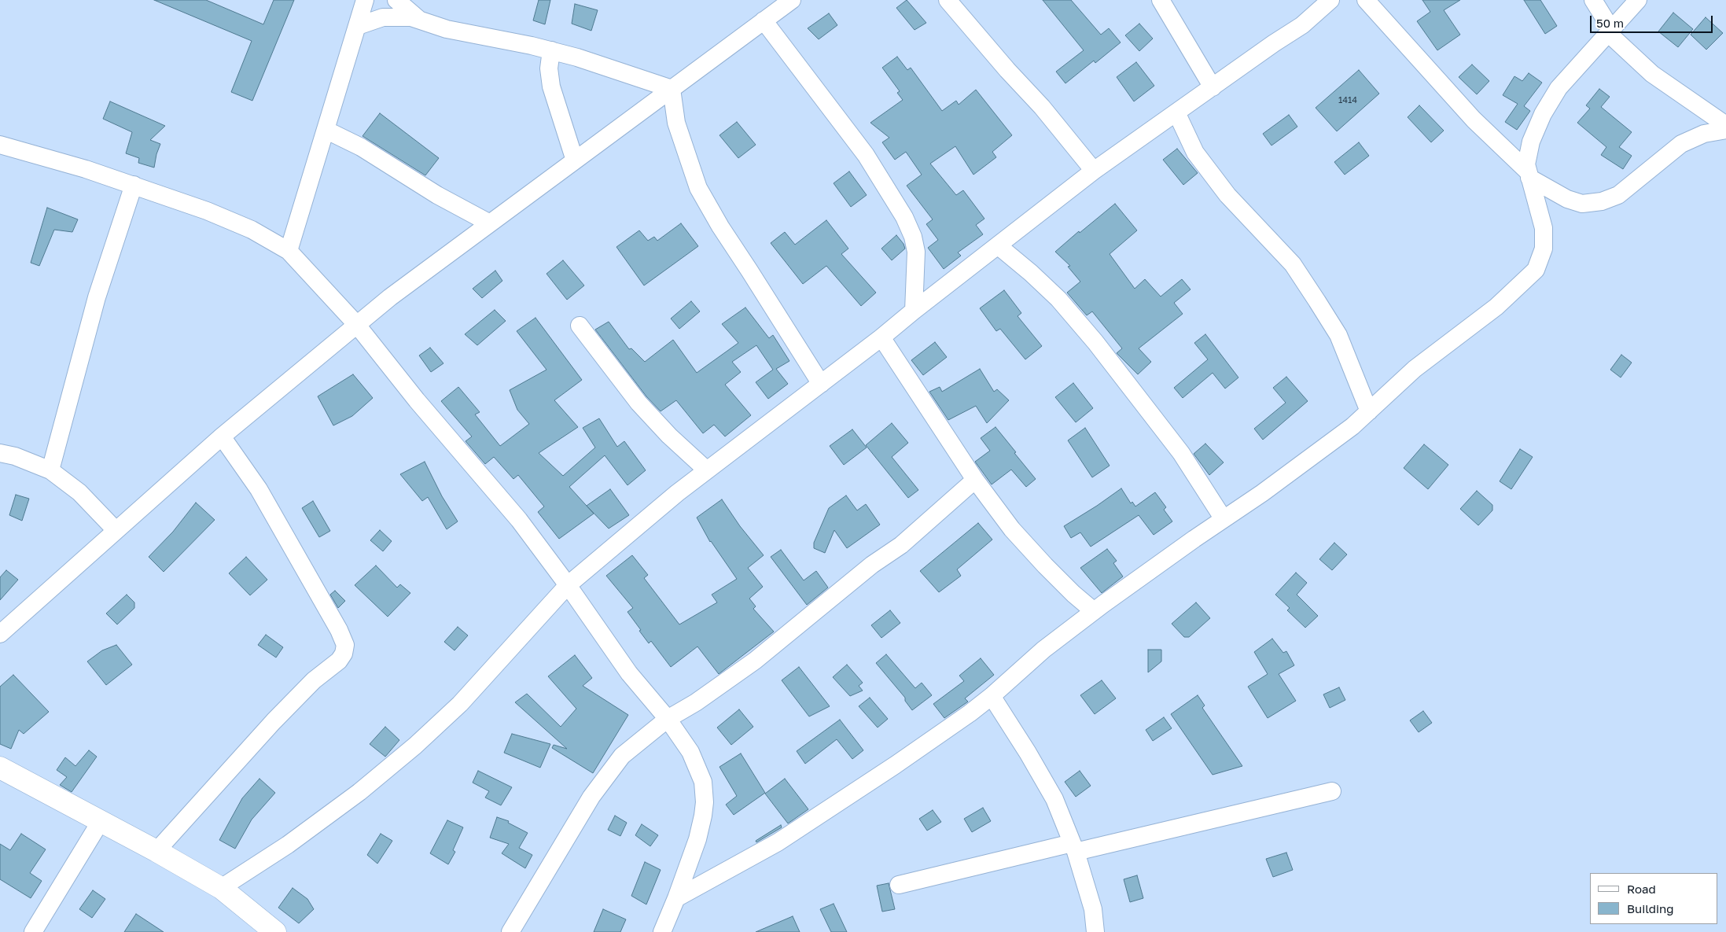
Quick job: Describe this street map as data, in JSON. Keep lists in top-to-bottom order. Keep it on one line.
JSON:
{"house_numbers":["1414"],"legend":["Road","Building"],"scale_bar":"50 m"}
